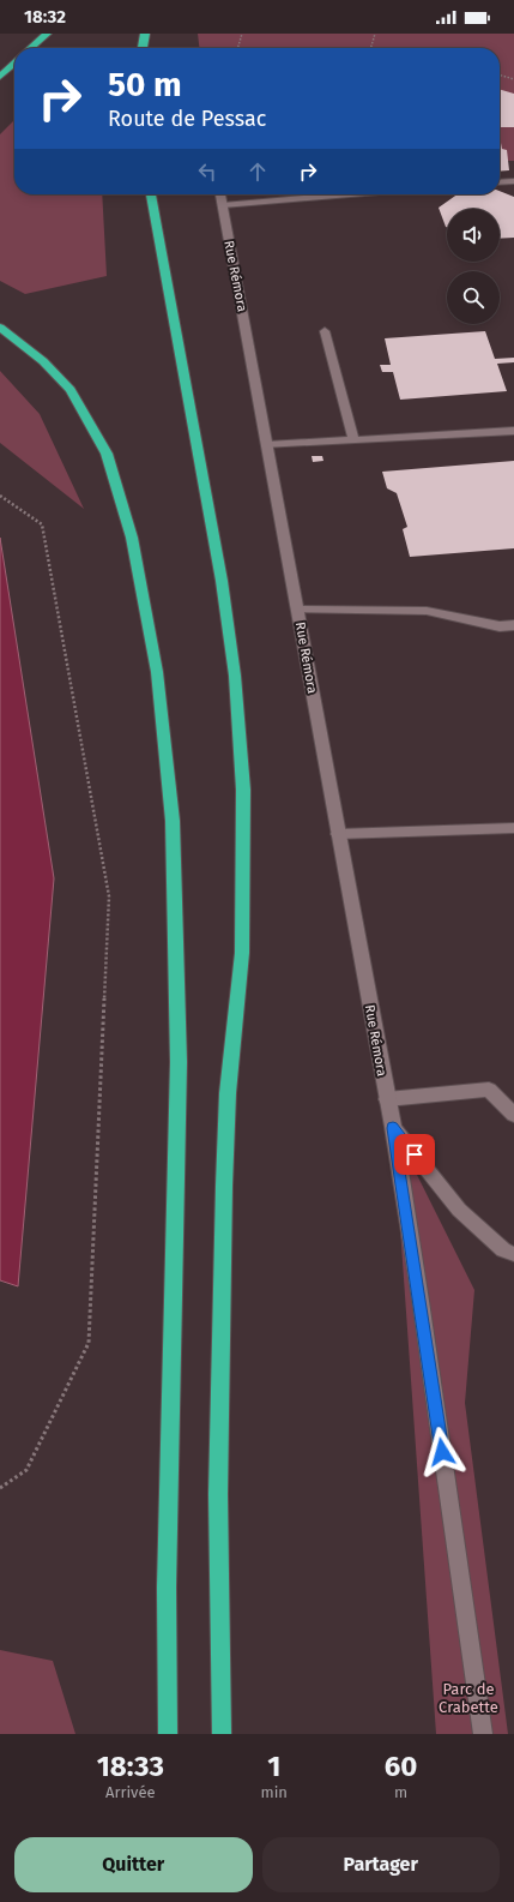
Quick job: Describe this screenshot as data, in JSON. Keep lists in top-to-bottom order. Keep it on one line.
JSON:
{"streets":{"street":["Rue Rémora"]},"parks":["Parc de Crabette"],"page":{"status":"18:32","turn":["50 m","Route de Pessac"],"eta":["18:33","Arrivée","1","min","60","m"],"buttons":["Quitter","Partager"]}}
